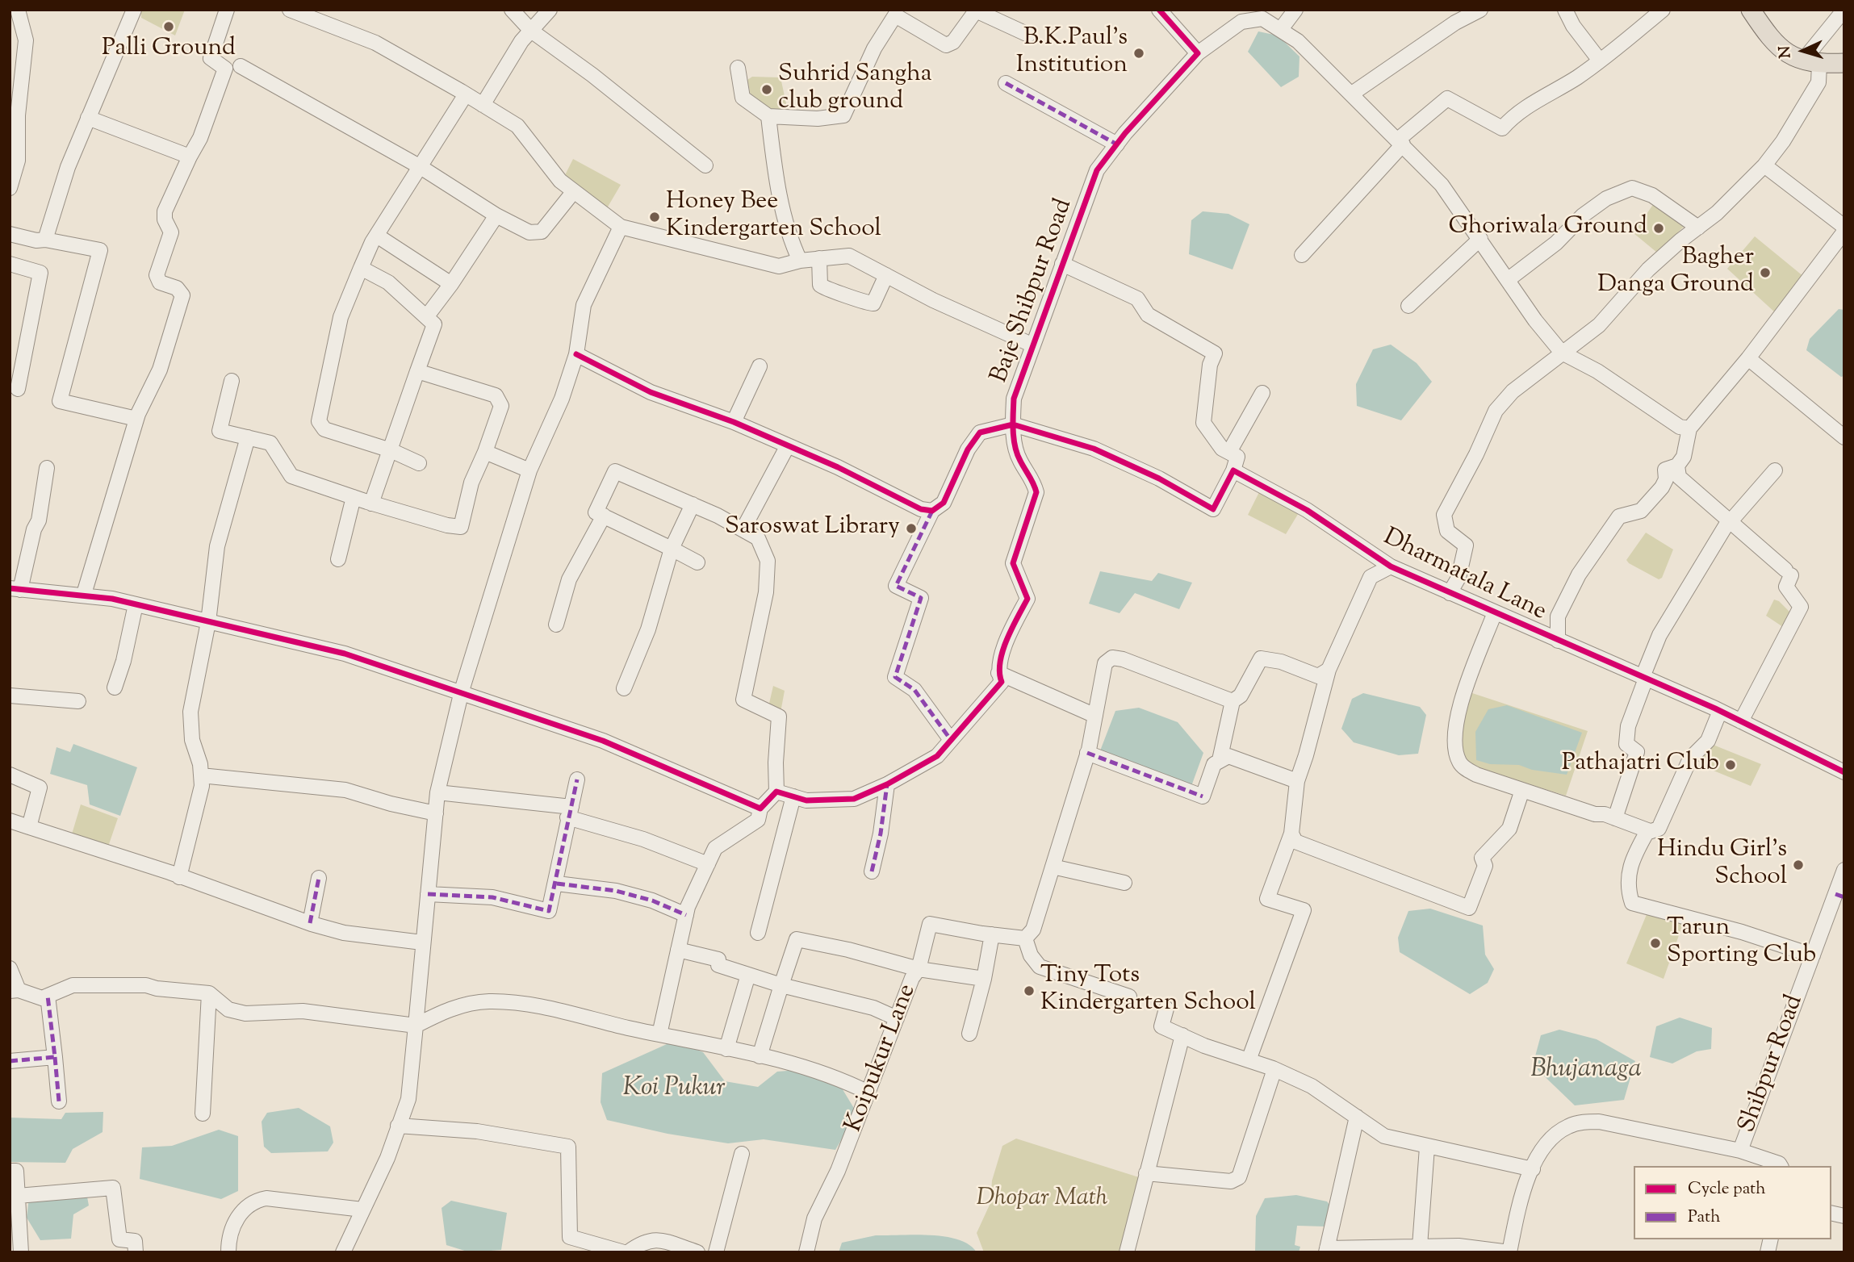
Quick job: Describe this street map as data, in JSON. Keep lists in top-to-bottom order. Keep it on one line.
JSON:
{"streets":{"street":["Baje Shibpur Road","Dharmatala Lane","Koipukur Lane","Shibpur Road"]},"water":["Bhujanaga","Koi Pukur"],"parks":["Dhopar Math"],"places":["Palli Ground","B.K.Paul's Institution","Suhrid Sangha club ground","Honey Bee Kindergarten School","Ghoriwala Ground","Bagher Danga Ground","Saroswat Library","Pathajatri Club","Hindu Girl's School","Tarun Sporting Club","Tiny Tots Kindergarten School"],"legend":["Cycle path","Path"],"north":"left"}
